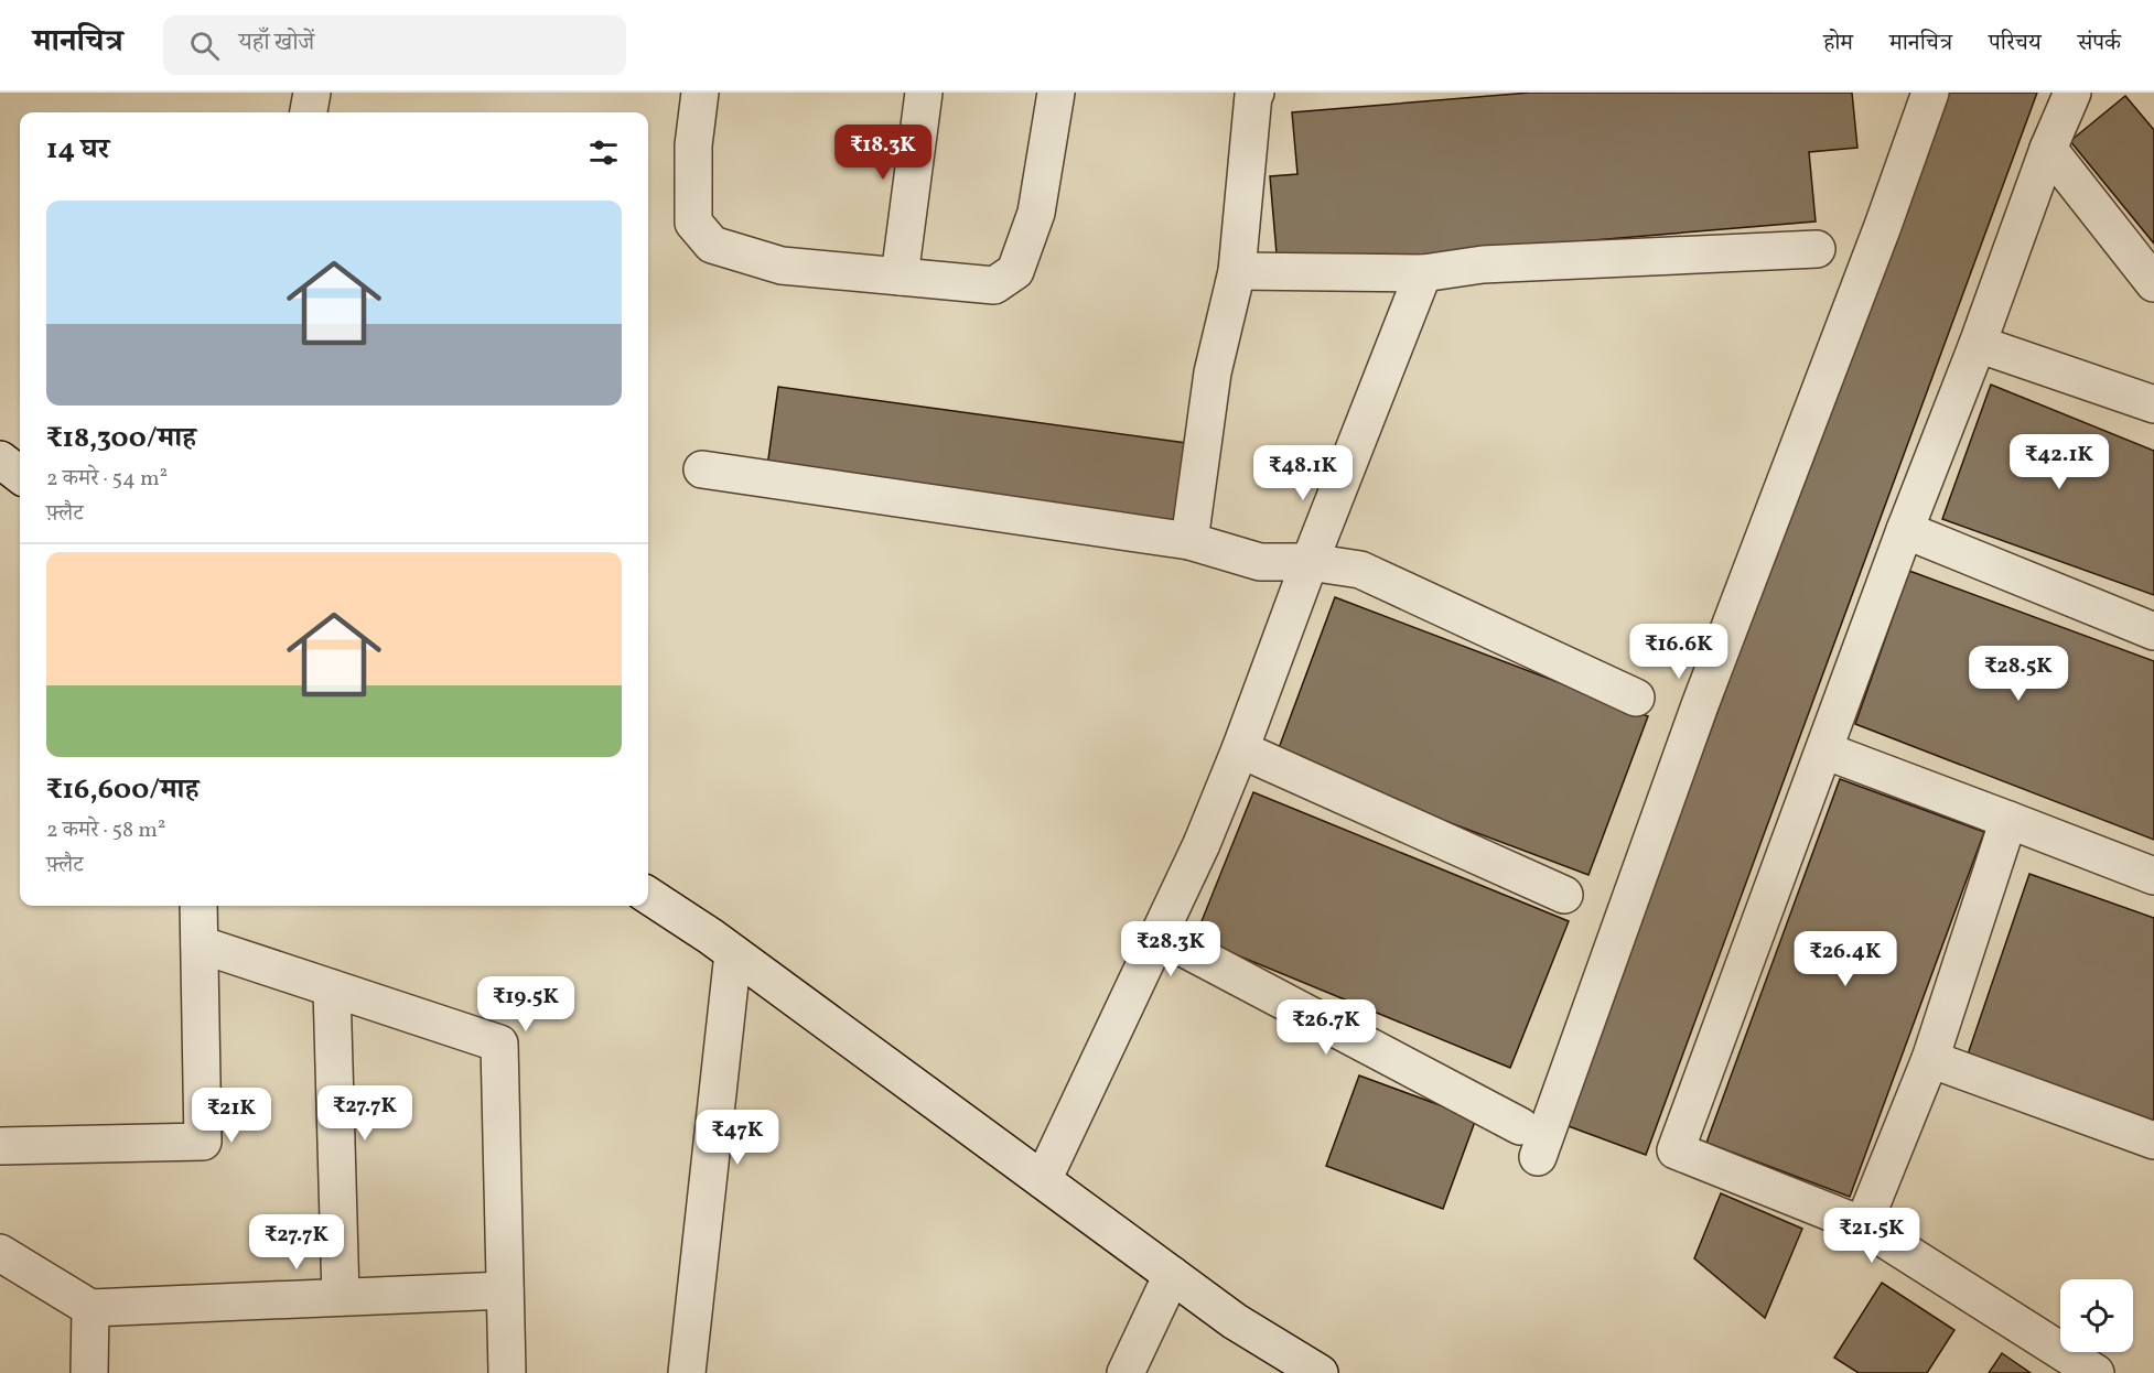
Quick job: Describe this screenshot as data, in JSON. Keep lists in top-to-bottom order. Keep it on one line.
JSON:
{"page":{"header":"मानचित्र","search":"यहाँ खोजें","nav":["होम","मानचित्र","परिचय","संपर्क"],"heading":"14 घर","price":["₹18.3K","₹42.1K","₹48.1K","₹16.6K","₹28.5K","₹28.3K","₹26.4K","₹19.5K","₹26.7K","₹27.7K","₹21K","₹47K","₹21.5K","₹27.7K"],"list":[{"name":"₹18,300/माह","note":"2 कमरे · 54 m² · फ़्लैट"},{"name":"₹16,600/माह","note":"2 कमरे · 58 m² · फ़्लैट"}]}}
